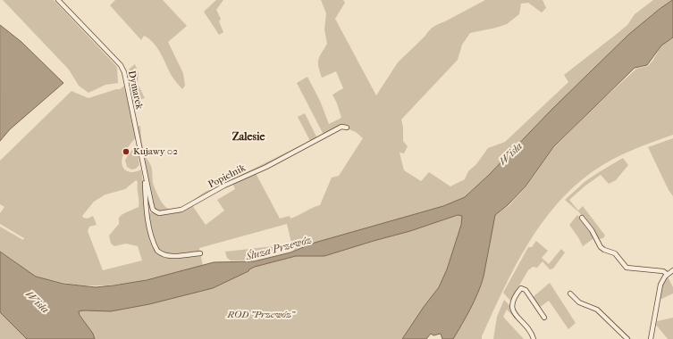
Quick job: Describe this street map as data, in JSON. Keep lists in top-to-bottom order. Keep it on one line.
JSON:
{"streets":{"street":["Dymarek","Popielnik"]},"crossings":[["Dymarek","Popielnik"]],"districts":["Zalesie"],"water":["Wisła","Śluza Przewóz"],"parks":["ROD \"Przewóz\""],"places":["Kujawy 02"]}
